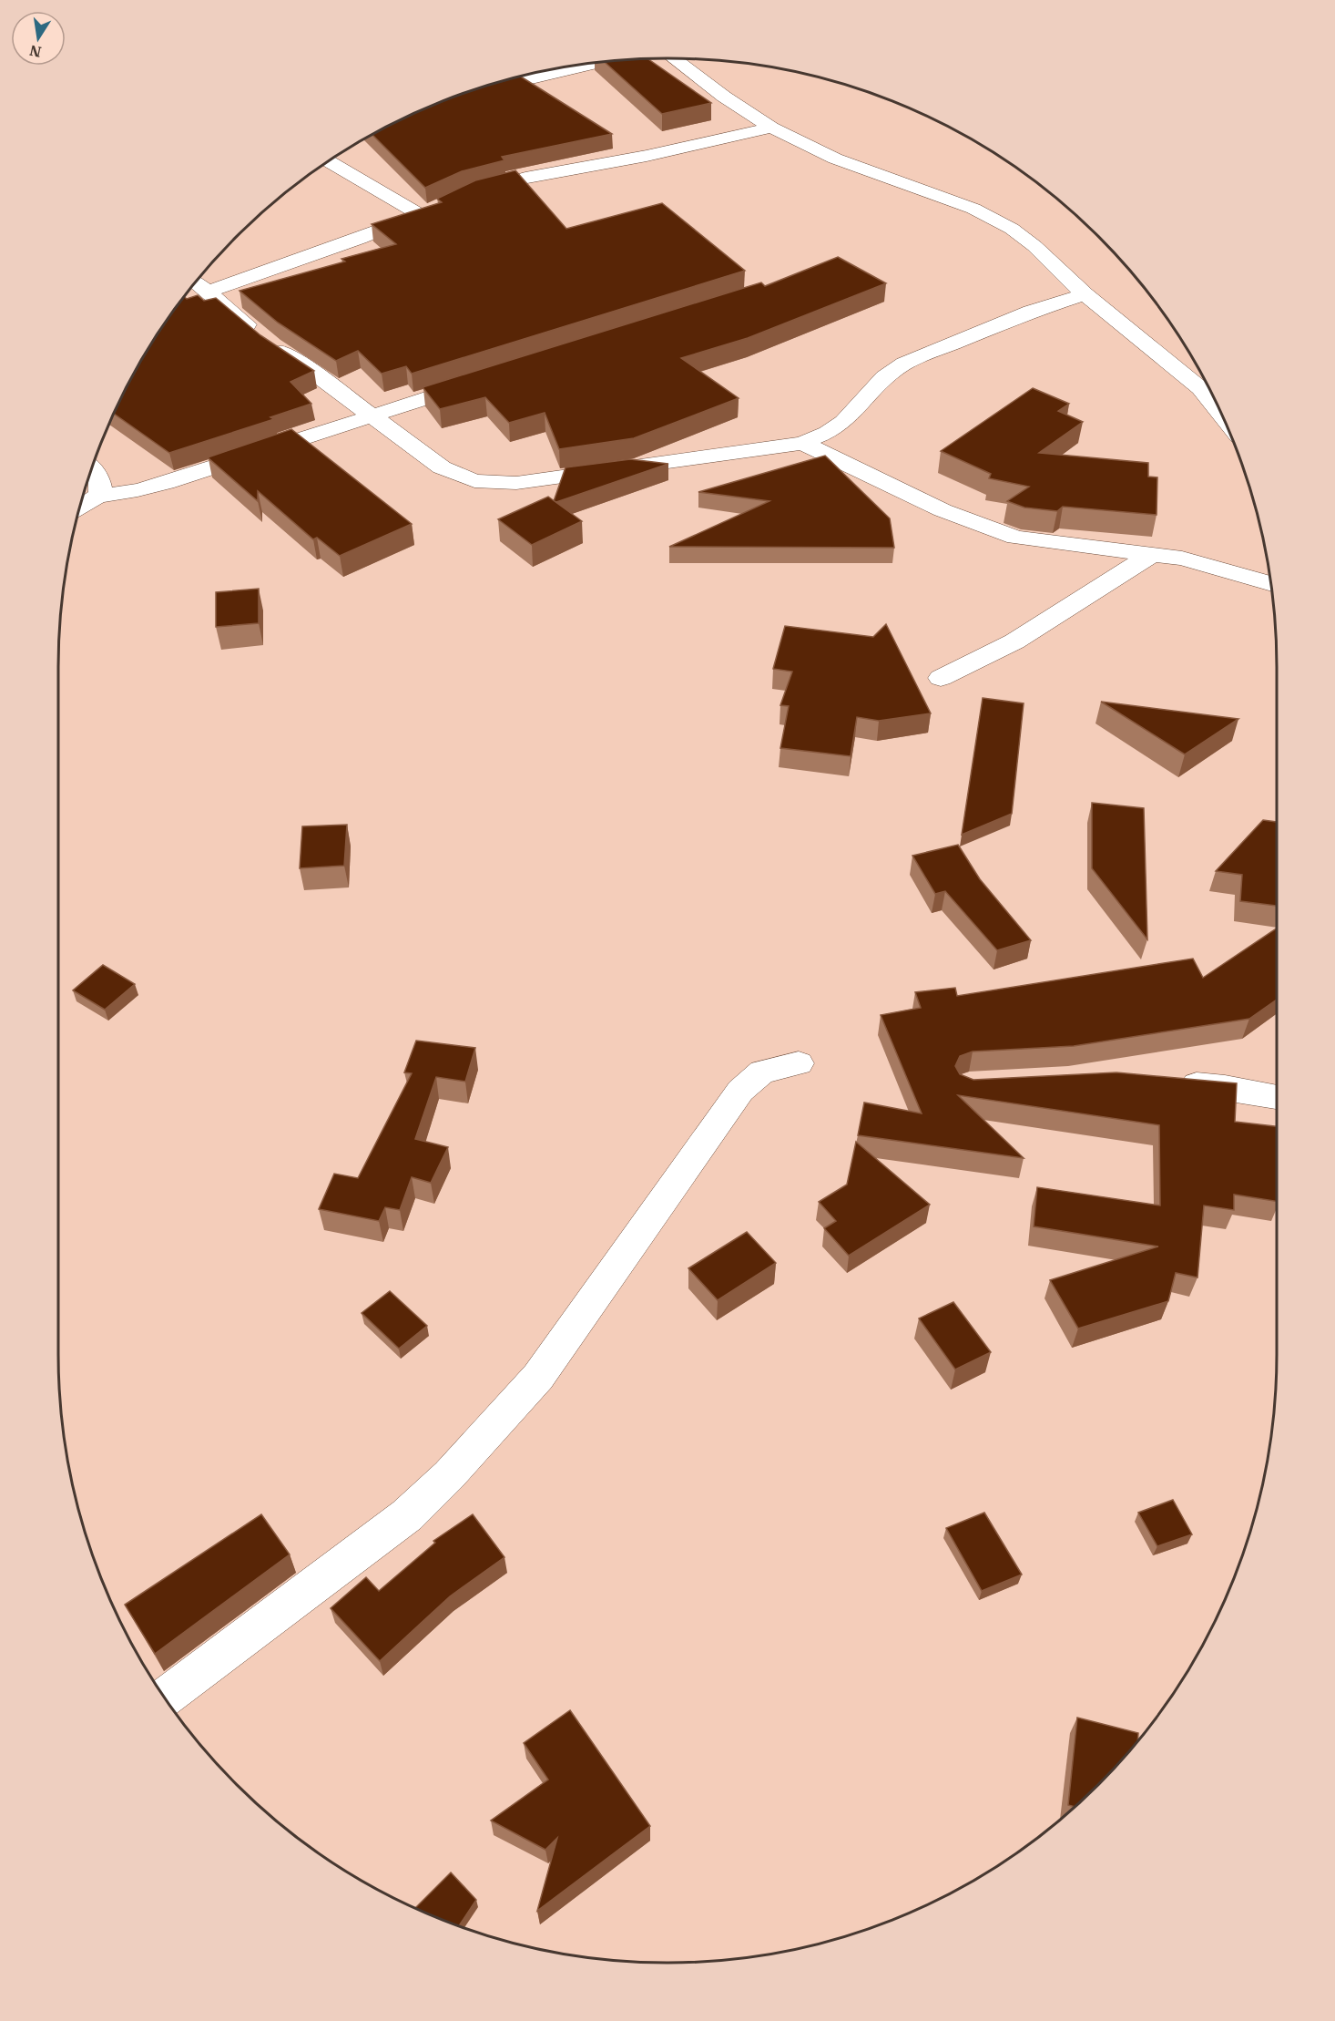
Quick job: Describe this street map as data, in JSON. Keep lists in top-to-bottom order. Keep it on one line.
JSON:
{"north":"bottom"}
